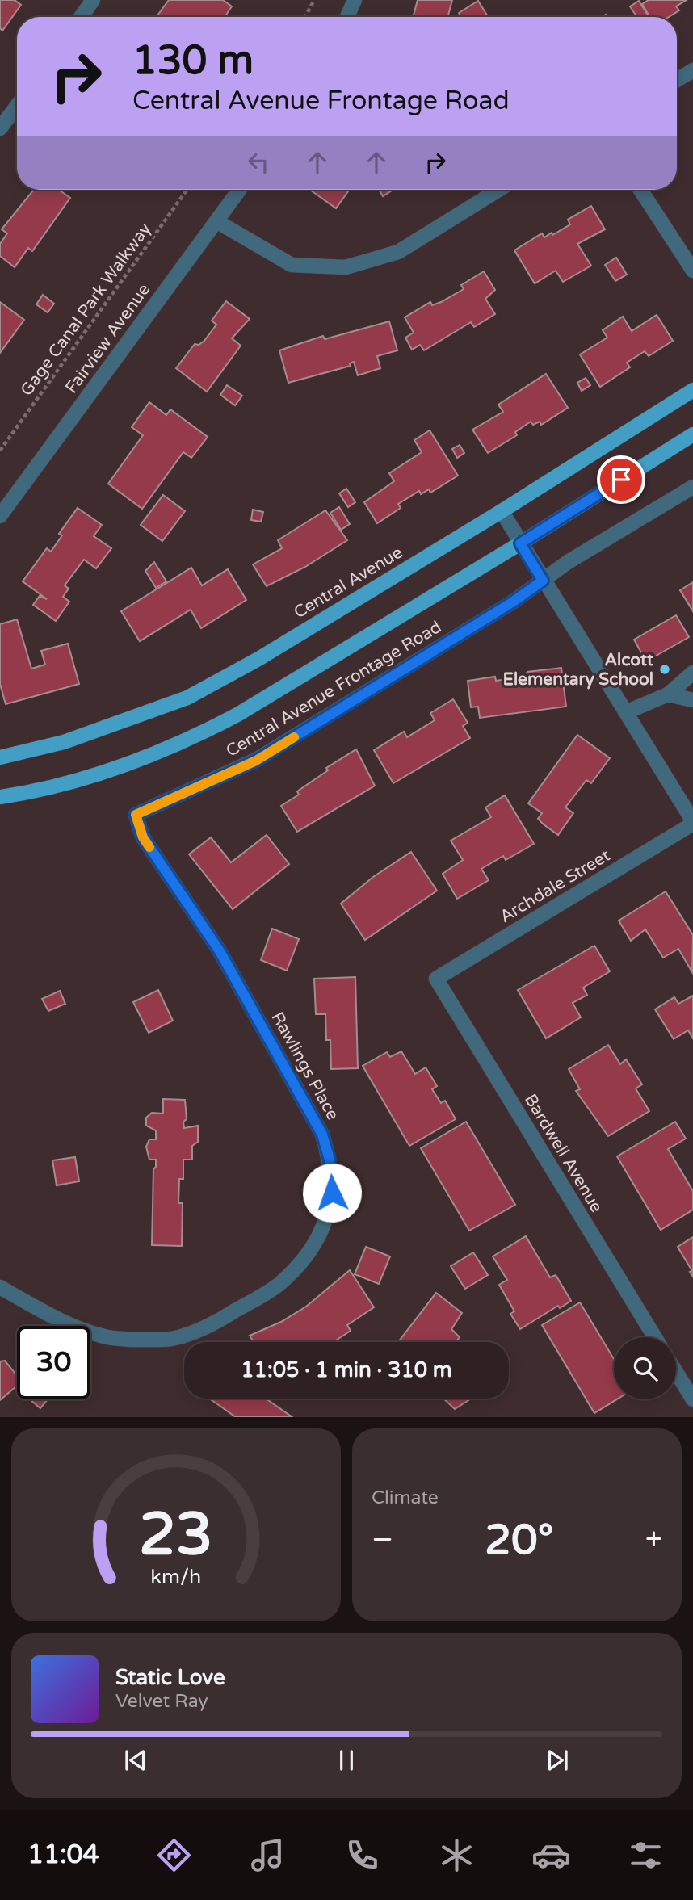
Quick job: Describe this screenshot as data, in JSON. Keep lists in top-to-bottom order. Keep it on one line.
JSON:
{"streets":{"main road":["Central Avenue"],"street":["Fairview Avenue","Central Avenue Frontage Road","Archdale Street","Rawlings Place","Bardwell Avenue"],"path":["Gage Canal Park Walkway"]},"crossings":[["Central Avenue Frontage Road","Rawlings Place"],["Archdale Street","Bardwell Avenue"]],"places":["Alcott Elementary School"],"page":{"turn":["130 m","Central Avenue Frontage Road"],"limit":"30","trip":"11:05 · 1 min · 310 m","tile":"Climate","heat":["−","20°","+"],"song":["Static Love","Velvet Ray"],"tabs":"11:04","gauge":["23","km/h"]}}
